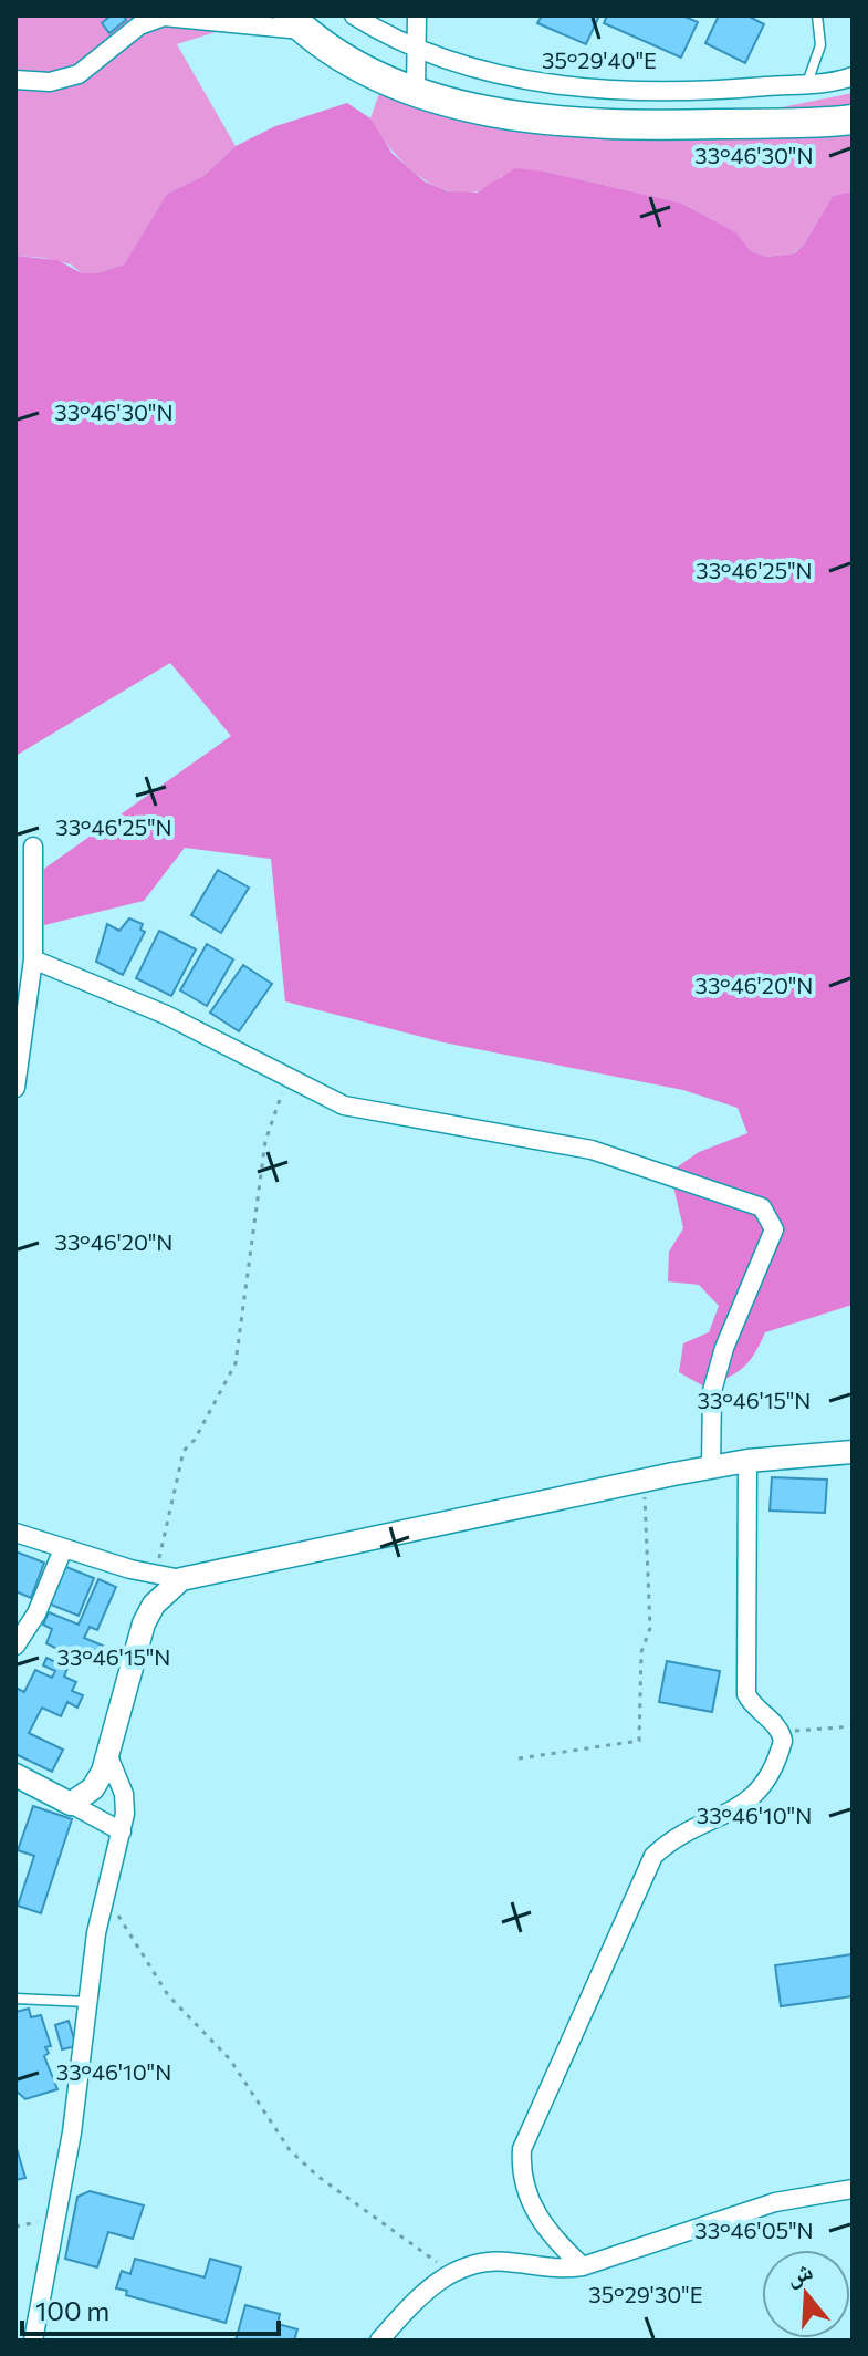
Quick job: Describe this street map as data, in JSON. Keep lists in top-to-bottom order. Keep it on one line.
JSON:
{"scale_bar":"100 m","north":"top","coordinates":["35°29'40\"E","33°46'30\"N","33°46'25\"N","33°46'20\"N","33°46'15\"N","33°46'10\"N","33°46'05\"N","35°29'30\"E"]}
